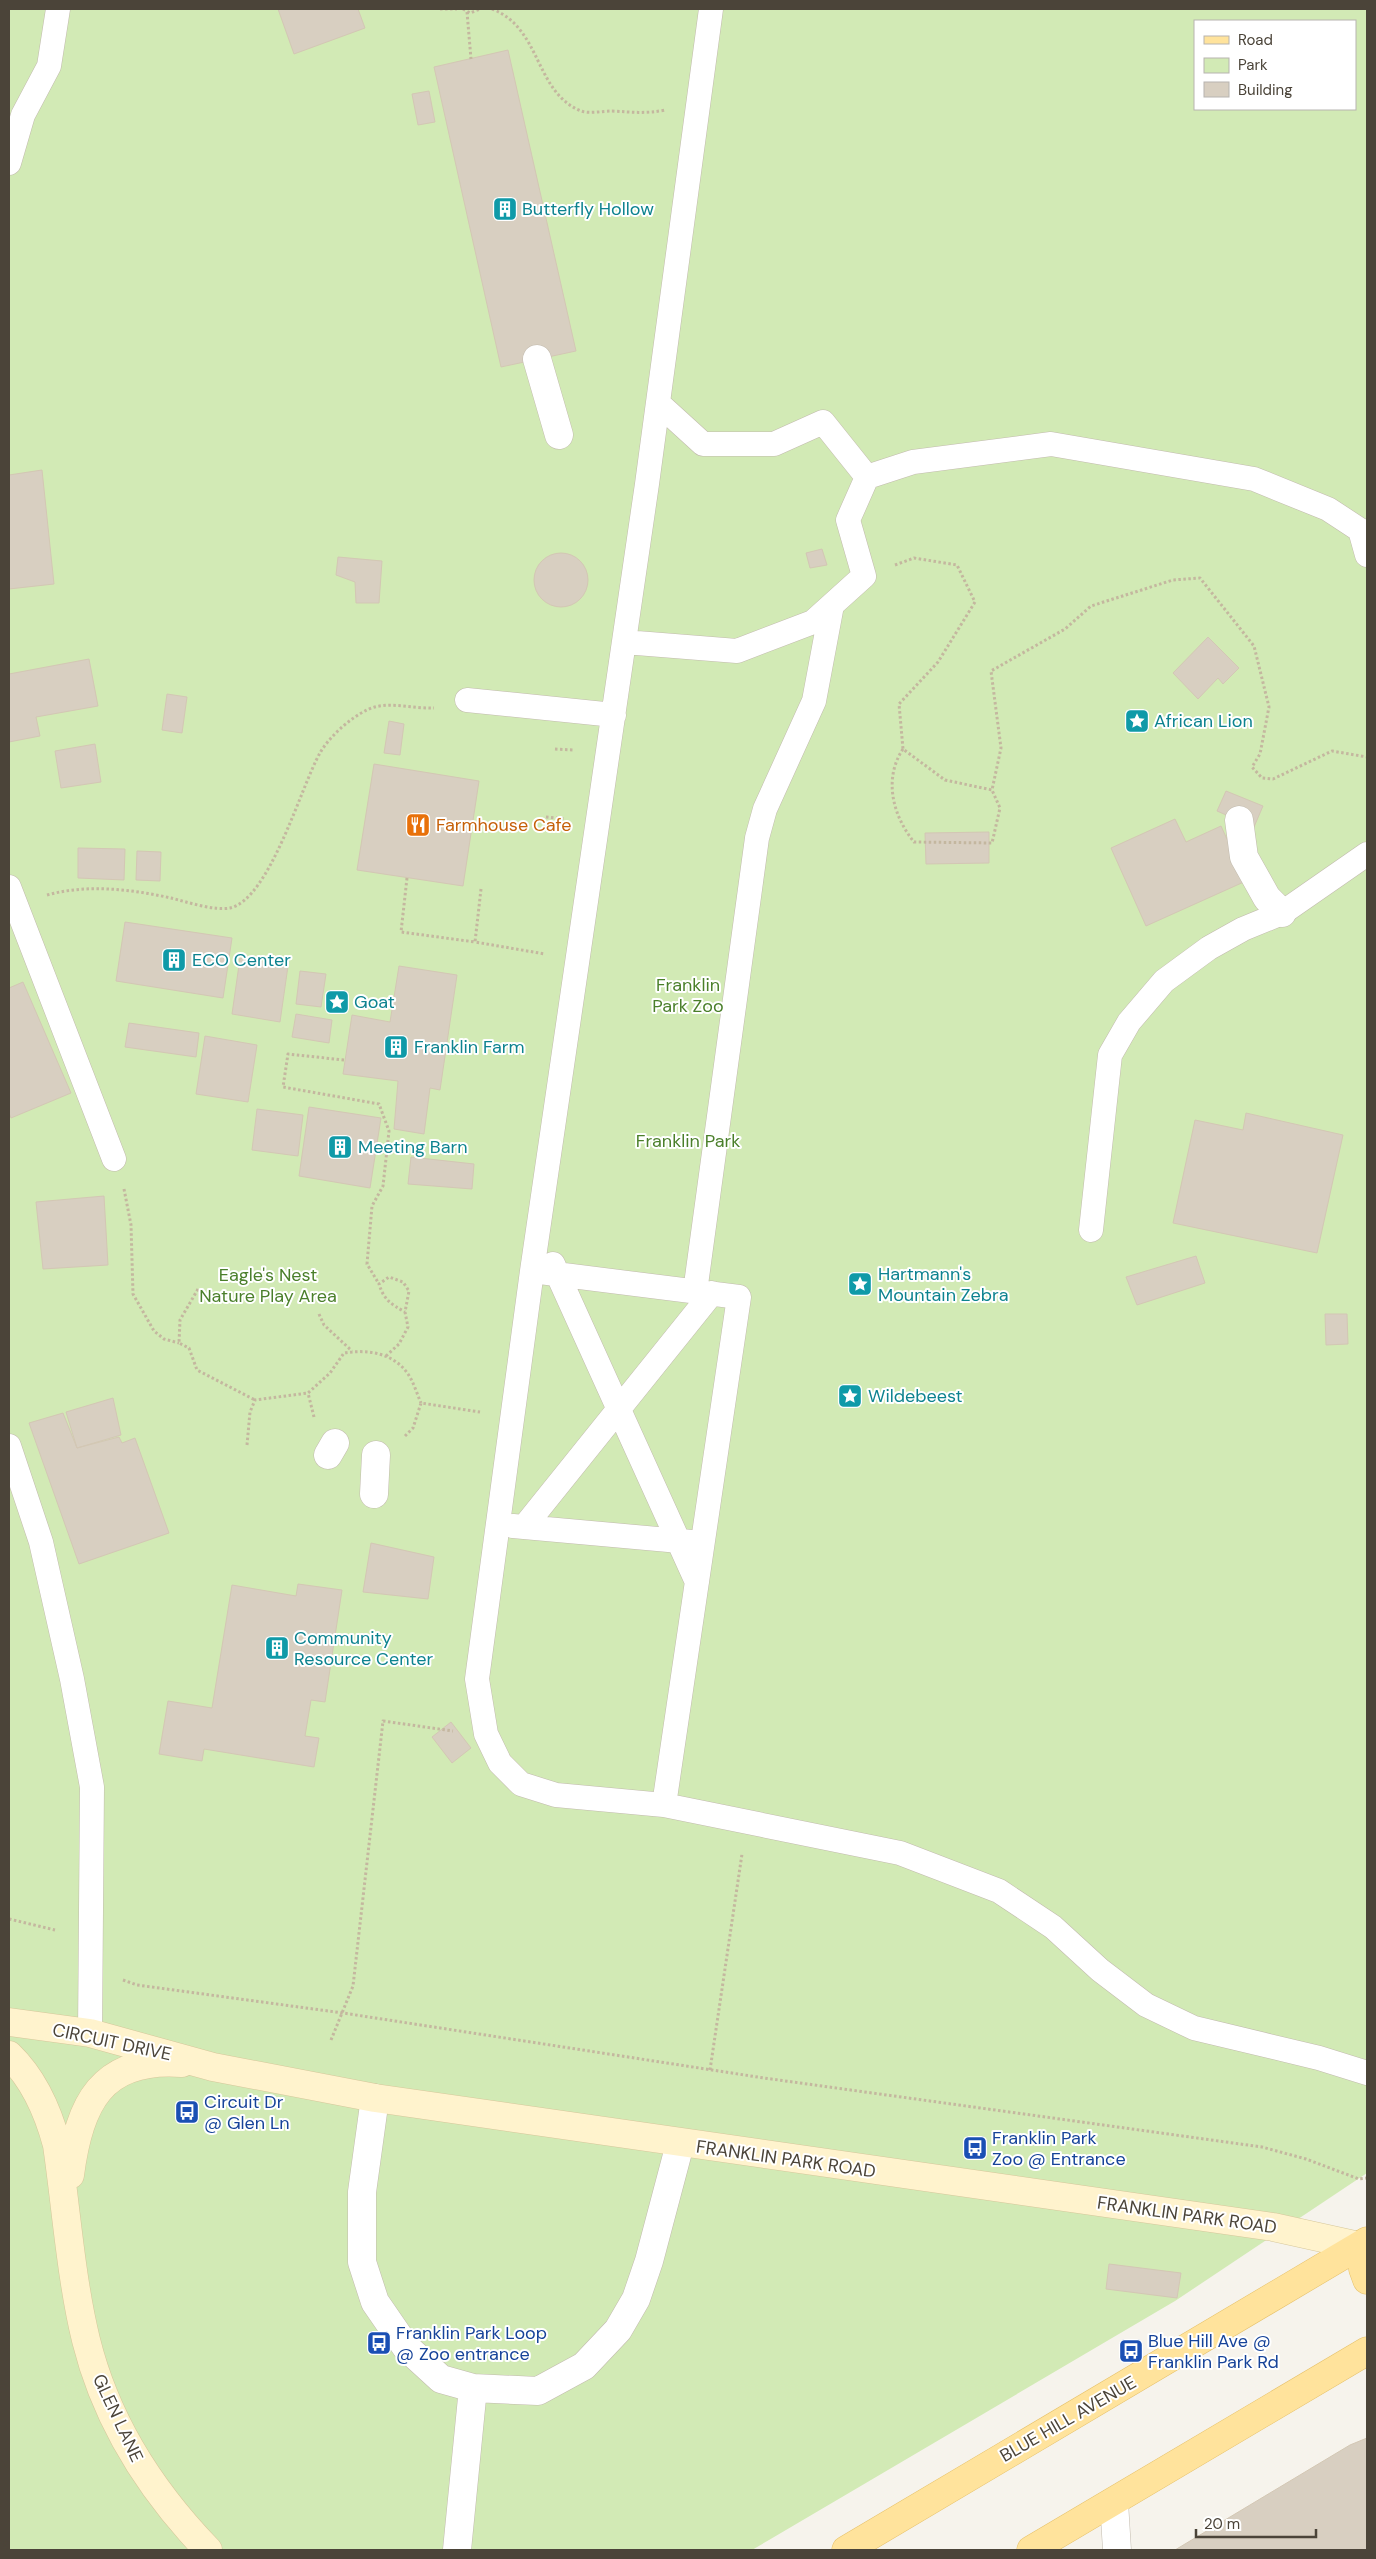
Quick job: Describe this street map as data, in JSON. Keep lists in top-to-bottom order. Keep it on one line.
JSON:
{"streets":{"main road":["CIRCUIT DRIVE","FRANKLIN PARK ROAD","GLEN LANE","BLUE HILL AVENUE"]},"crossings":[["CIRCUIT DRIVE","FRANKLIN PARK ROAD"],["CIRCUIT DRIVE","GLEN LANE"],["FRANKLIN PARK ROAD","GLEN LANE"],["FRANKLIN PARK ROAD","BLUE HILL AVENUE"]],"parks":["Franklin Park Zoo","Franklin Park","Eagle's Nest Nature Play Area"],"places":{"building":["Butterfly Hollow","ECO Center","Franklin Farm","Meeting Barn","Community Resource Center"],"place":["African Lion","Goat","Hartmann's Mountain Zebra","Wildebeest"],"restaurant":["Farmhouse Cafe"],"bus stop":["Circuit Dr @ Glen Ln","Franklin Park Zoo @ Entrance","Franklin Park Loop @ Zoo entrance","Blue Hill Ave @ Franklin Park Rd"]},"legend":["Road","Park","Building"],"scale_bar":"20 m"}
